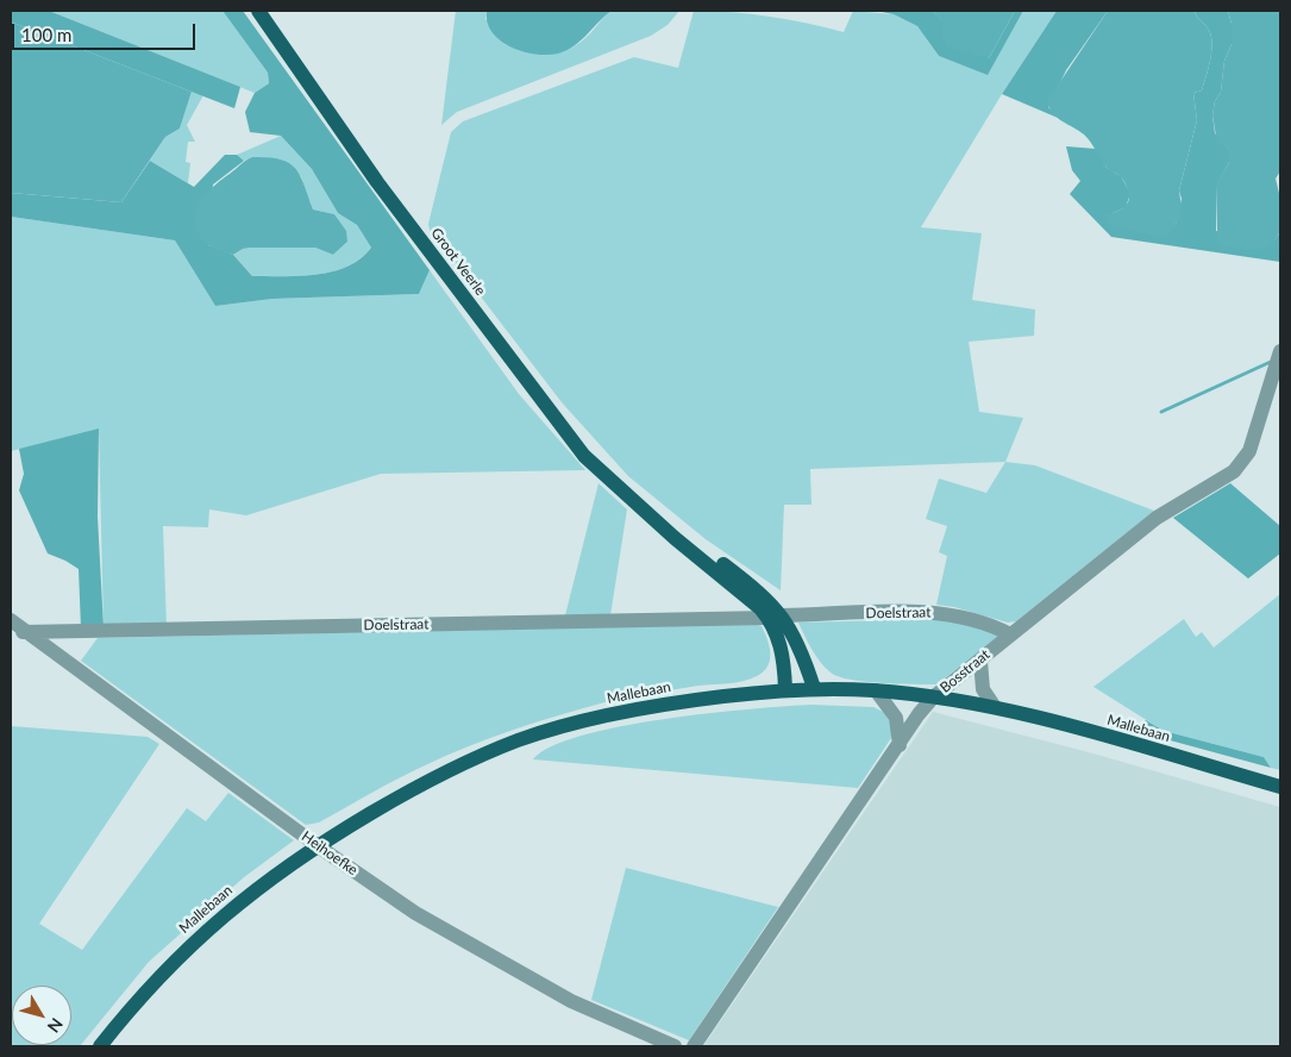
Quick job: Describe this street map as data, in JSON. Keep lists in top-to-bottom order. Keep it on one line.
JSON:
{"streets":{"main road":["Groot Veerle","Mallebaan"],"street":["Doelstraat","Bosstraat","Heihoefke"]},"crossings":[["Groot Veerle","Doelstraat"],["Groot Veerle","Mallebaan"],["Doelstraat","Bosstraat"],["Doelstraat","Heihoefke"],["Bosstraat","Mallebaan"],["Mallebaan","Heihoefke"]],"scale_bar":"100 m","north":"bottom right"}
